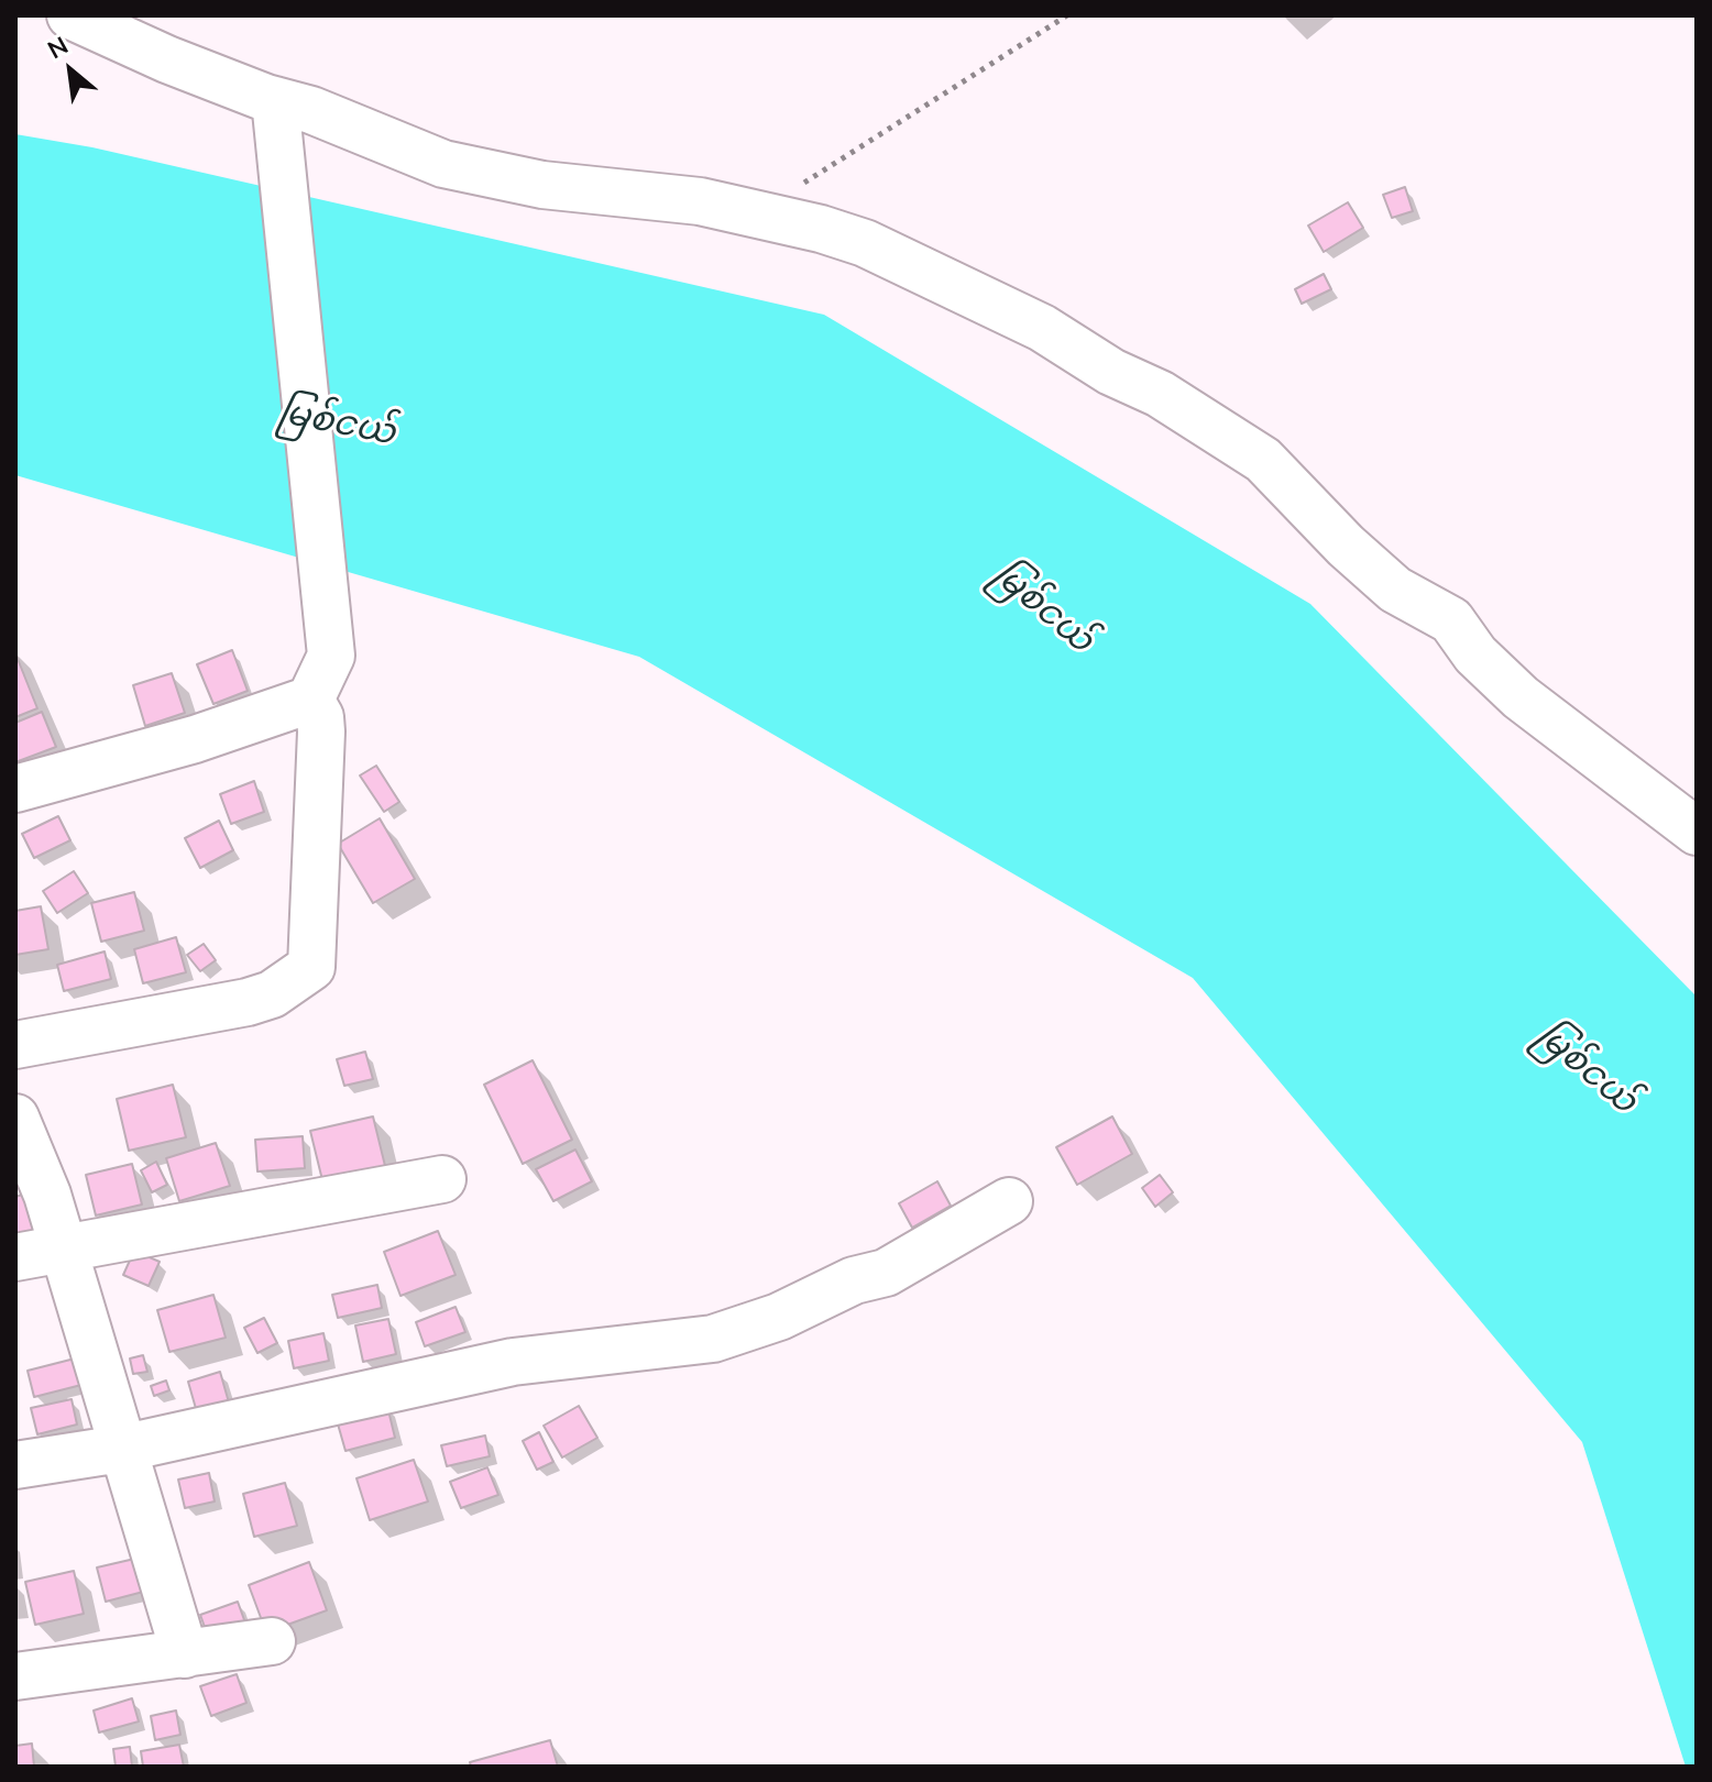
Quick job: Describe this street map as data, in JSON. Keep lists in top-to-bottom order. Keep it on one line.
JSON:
{"water":["မြစ်ငယ်"],"north":"top left"}
